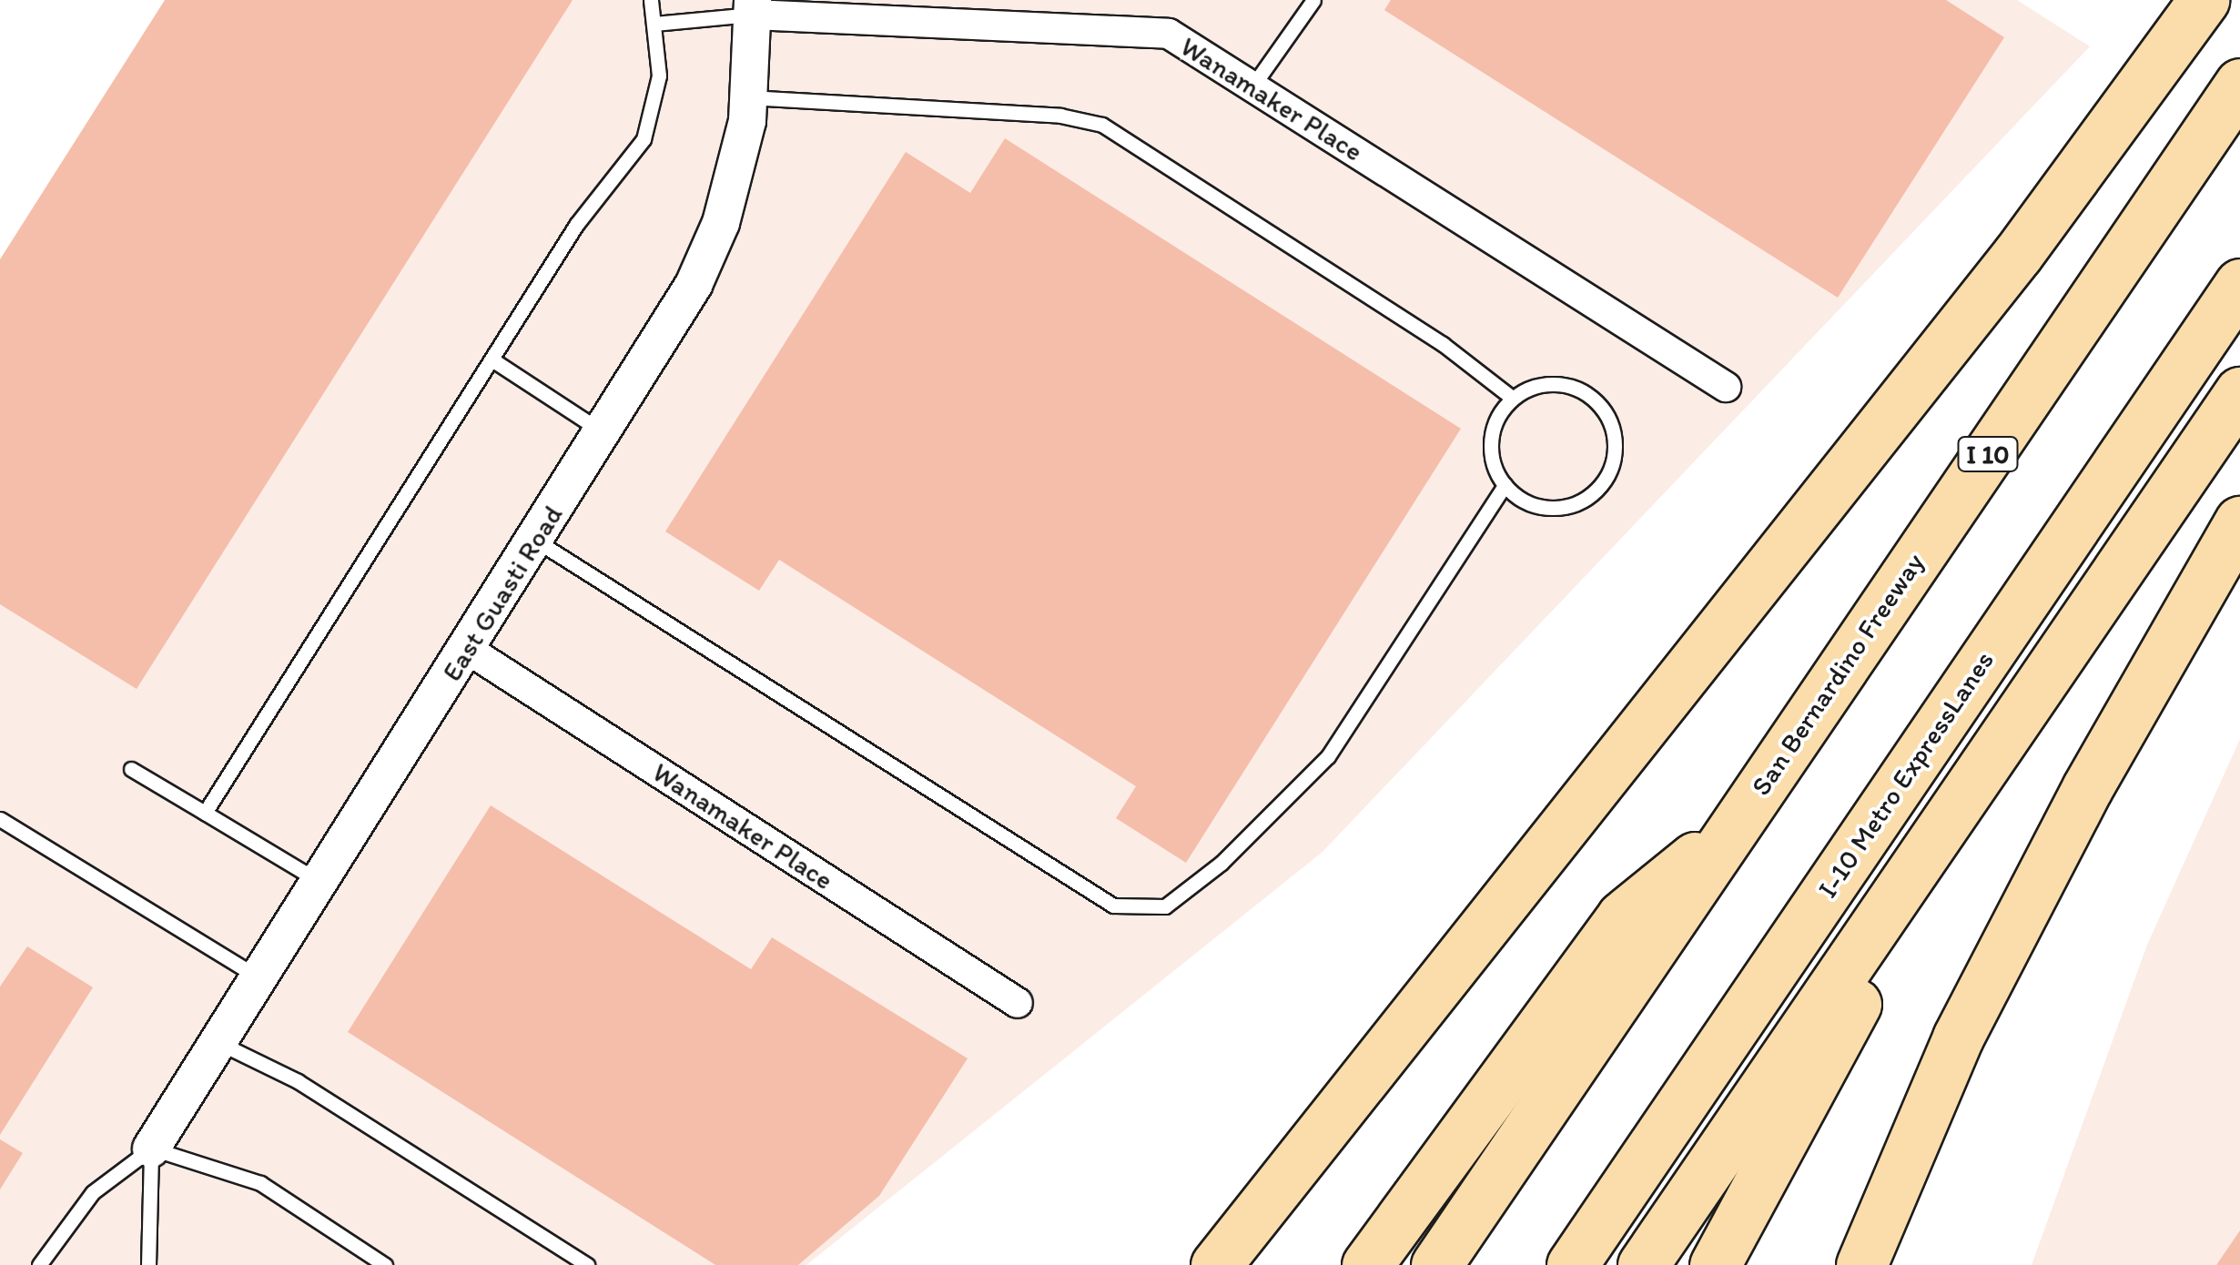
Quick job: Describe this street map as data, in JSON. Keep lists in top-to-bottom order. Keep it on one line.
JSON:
{"streets":{"highway":["I 10","San Bernardino Freeway","I-10 Metro ExpressLanes"],"street":["Wanamaker Place","East Guasti Road"]},"crossings":[["Wanamaker Place","East Guasti Road"]]}
